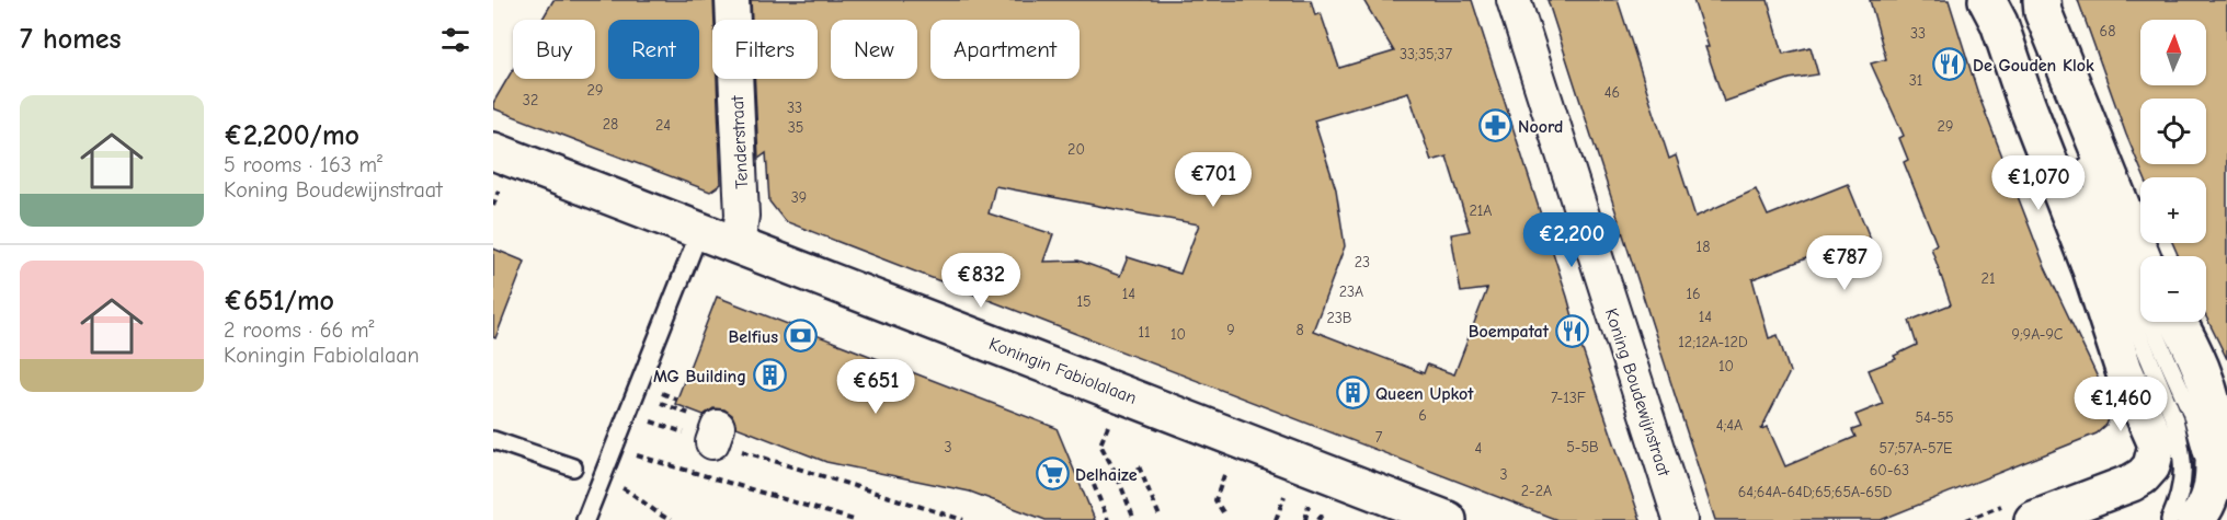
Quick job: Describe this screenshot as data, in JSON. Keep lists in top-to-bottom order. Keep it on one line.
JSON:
{"streets":{"street":["Tenderstraat","Koningin Fabiolalaan","Koning Boudewijnstraat"]},"crossings":[["Tenderstraat","Koningin Fabiolalaan"]],"places":{"restaurant":["De Gouden Klok","Boempatat"],"pharmacy":["Noord"],"bank":["Belfius"],"building":["MG Building","Queen Upkot"],"supermarket":["Delhaize"]},"house_numbers":["68","33","33;35;37","31","29","46","32","33","28","24","29","35","20","39","21A","18","23","21","23A","14","16","15","14","23B","9","8","11","10","9;9A-9C","12;12A-12D","10","7-13F","6","54-55","4;4A","7","3","5-5B","4","57;57A-57E","60-63","3","2-2A","64;64A-64D;65;65A-65D"],"north":"top","page":{"heading":"7 homes","map_buttons":["+","−"],"chip":["Buy","Rent","Filters","New","Apartment"],"list":[{"name":"€2,200/mo","note":"5 rooms · 163 m² · Koning Boudewijnstraat"},{"name":"€651/mo","note":"2 rooms · 66 m² · Koningin Fabiolalaan"}],"price":["€701","€1,070","€2,200","€787","€832","€651","€1,460"]}}
